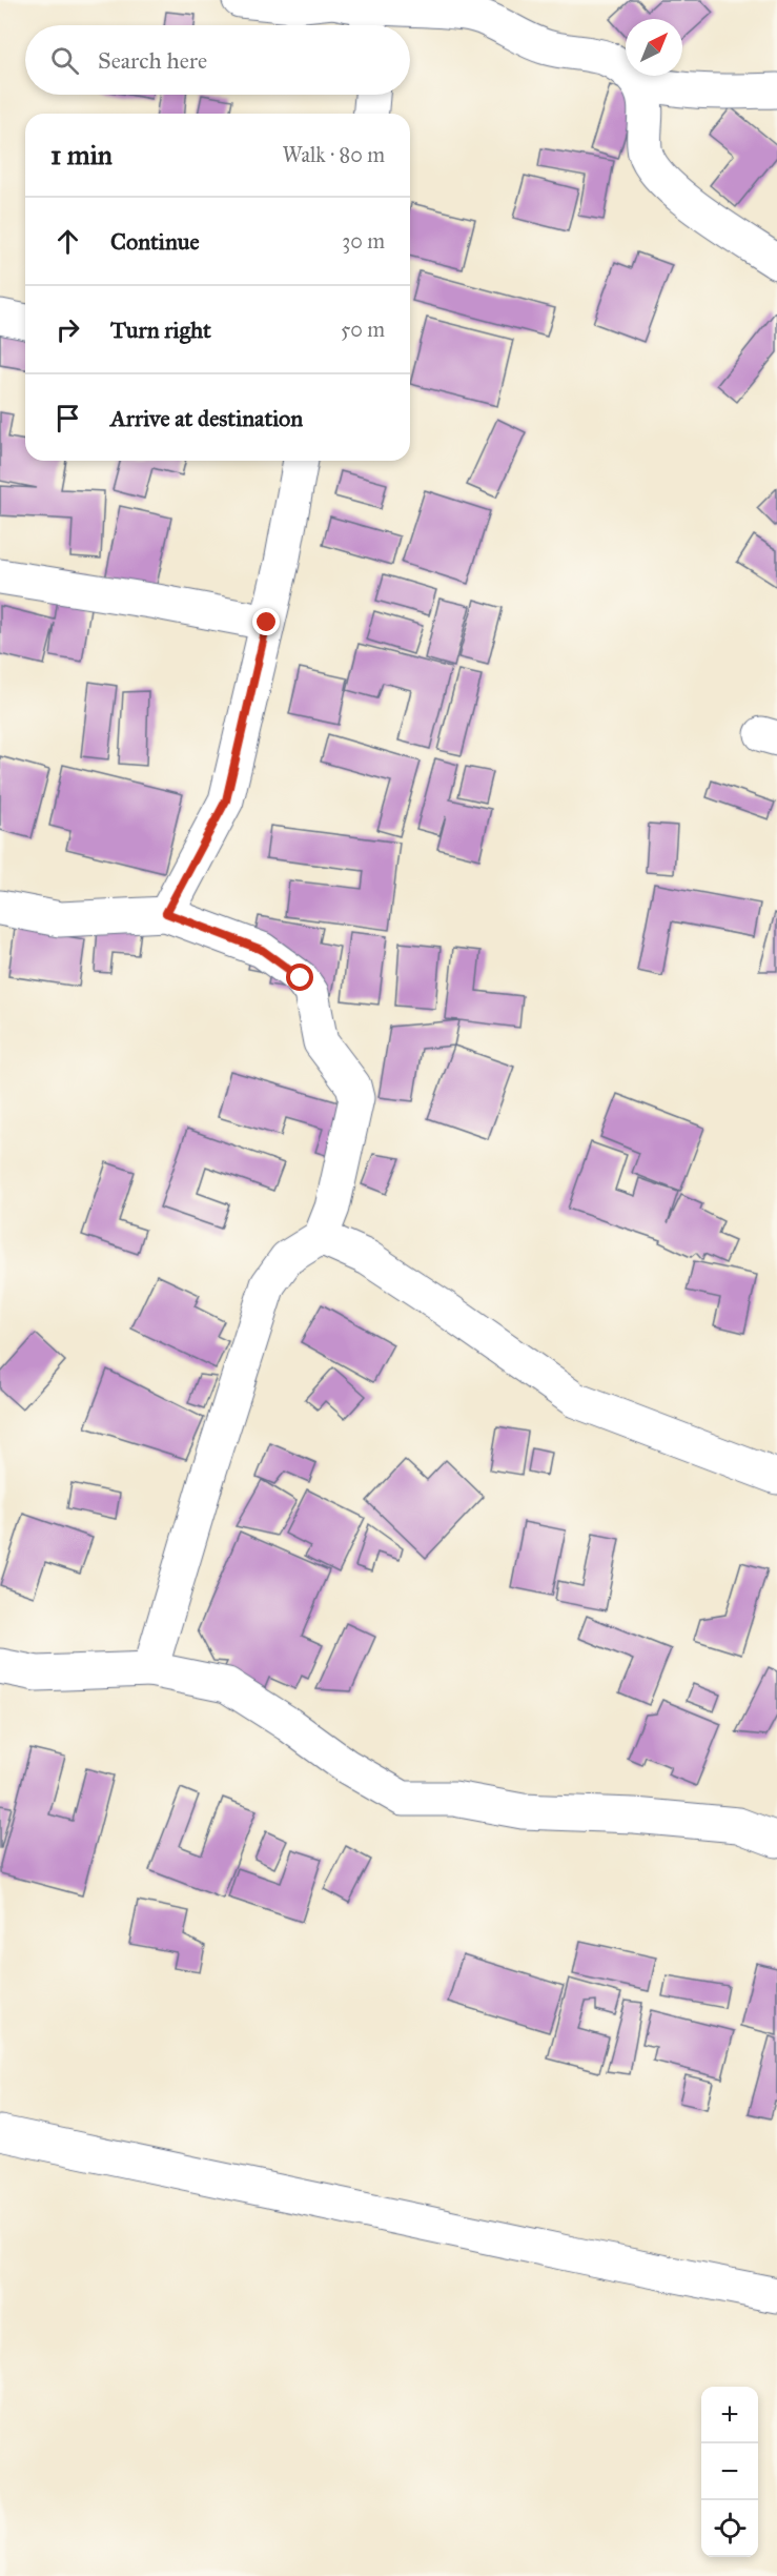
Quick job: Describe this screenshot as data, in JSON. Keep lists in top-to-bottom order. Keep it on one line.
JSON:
{"north":"top right","page":{"search":"Search here","heading":["1 min","Walk · 80 m"],"list":[["Continue","30 m"],["Turn right","50 m"],"Arrive at destination"],"map_buttons":["+","−"]}}
